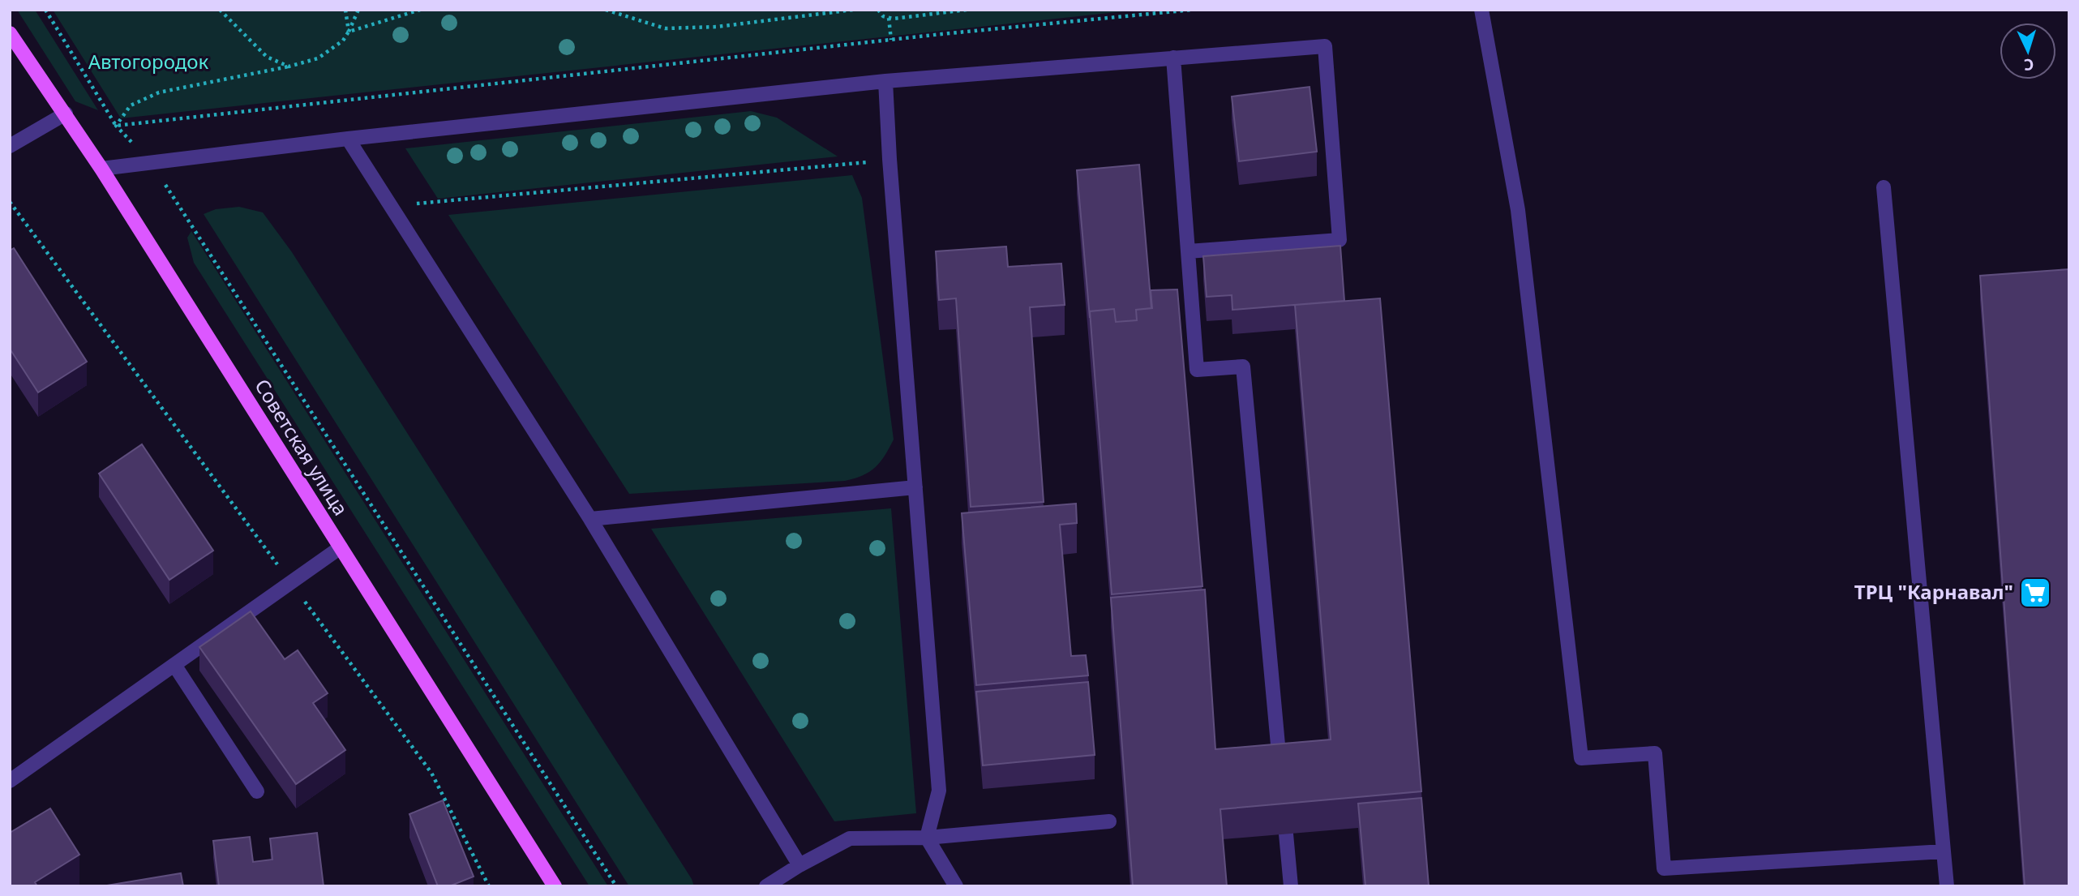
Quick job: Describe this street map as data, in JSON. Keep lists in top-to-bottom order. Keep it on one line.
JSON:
{"streets":{"main road":["Советская улица"]},"parks":["Автогородок"],"places":{"supermarket":["ТРЦ \"Карнавал\""]},"north":"bottom"}
